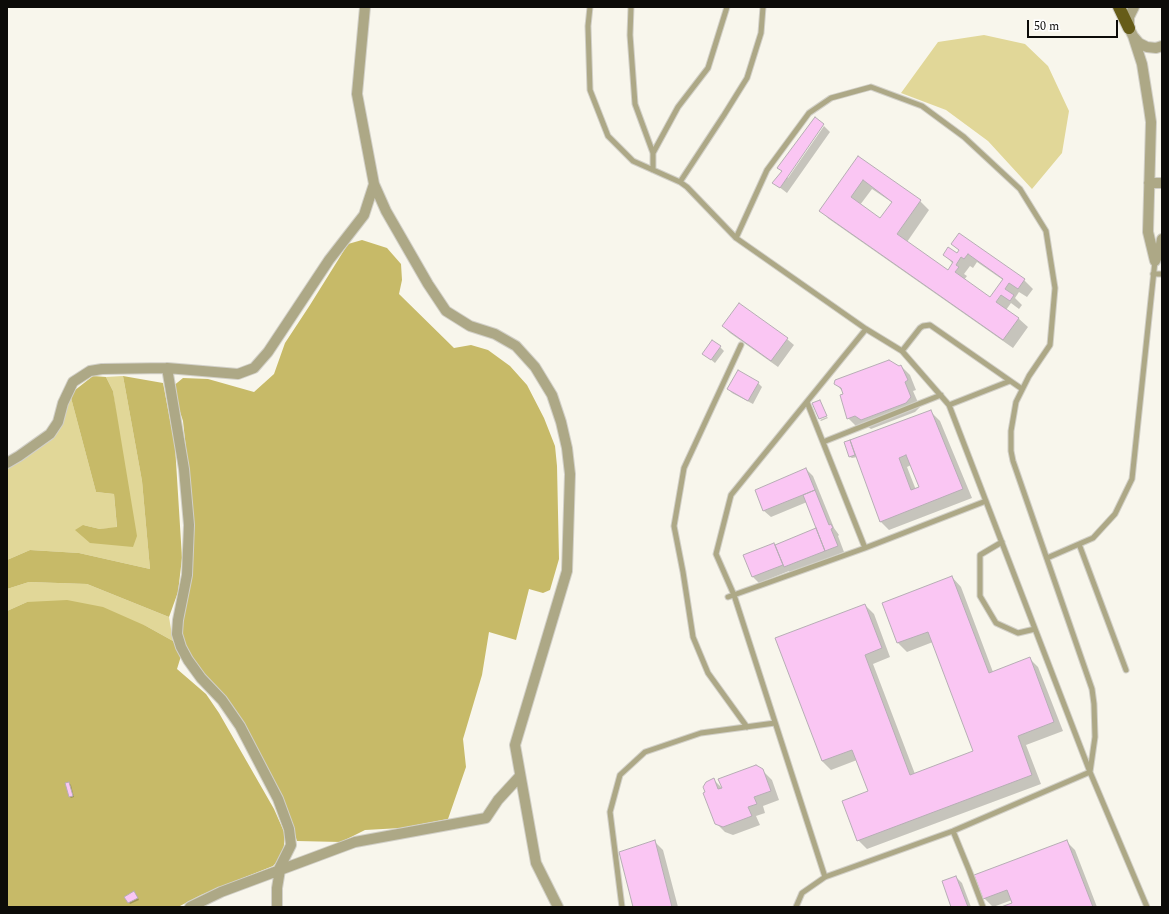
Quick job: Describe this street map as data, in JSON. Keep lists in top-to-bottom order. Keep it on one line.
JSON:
{"scale_bar":"50 m"}
